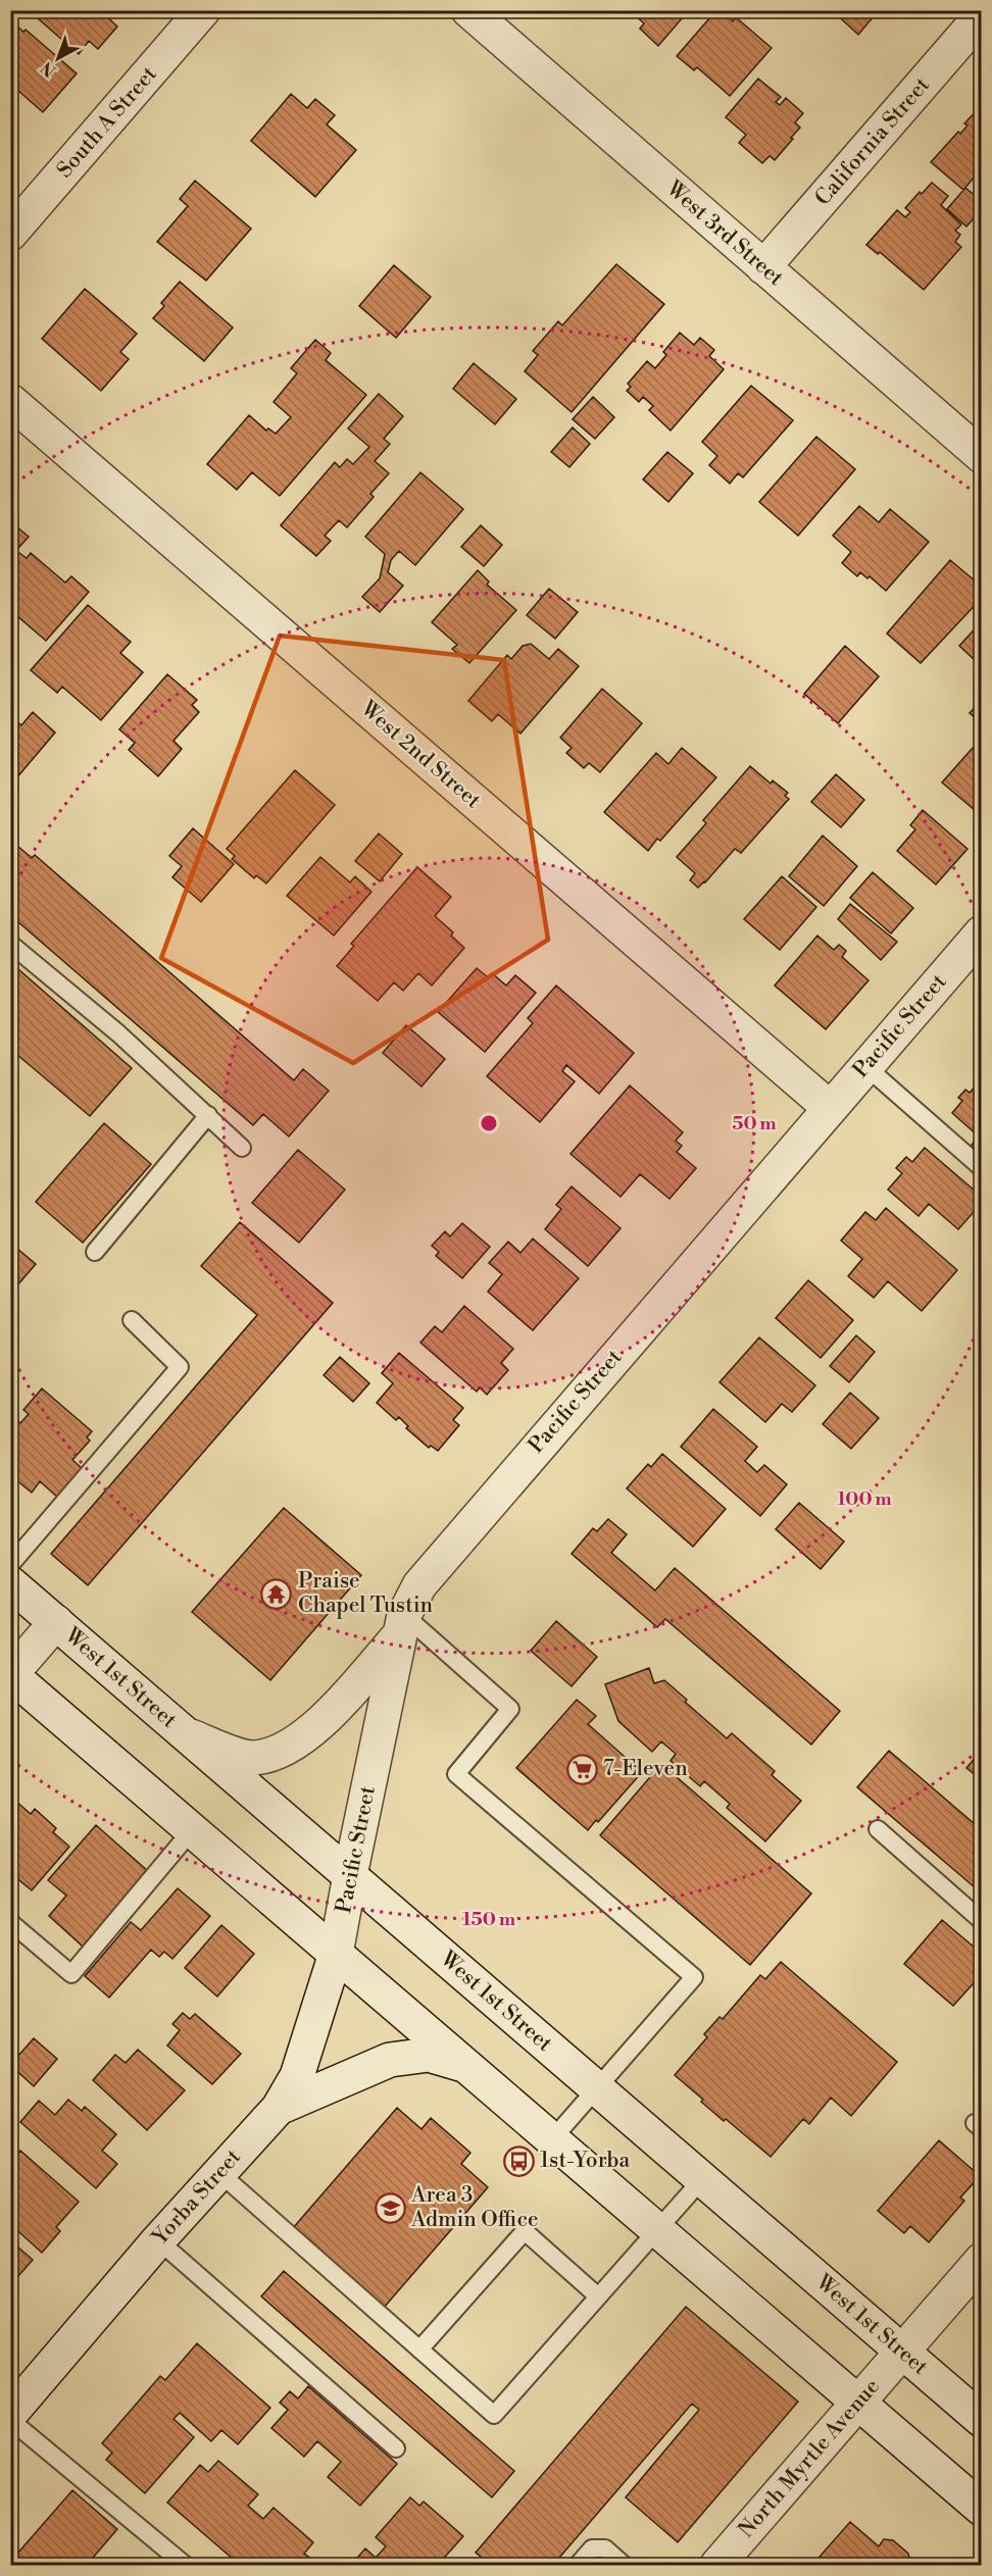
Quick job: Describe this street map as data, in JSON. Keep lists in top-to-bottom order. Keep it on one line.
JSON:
{"streets":{"street":["South A Street","California Street","West 3rd Street","West 2nd Street","Pacific Street","West 1st Street","Yorba Street","North Myrtle Avenue"]},"crossings":[["California Street","West 3rd Street"],["West 2nd Street","Pacific Street"],["Pacific Street","West 1st Street"],["Pacific Street","Yorba Street"],["West 1st Street","North Myrtle Avenue"]],"places":{"temple":["Praise Chapel Tustin"],"supermarket":["7-Eleven"],"bus stop":["1st-Yorba"],"school or university":["Area 3 Admin Office"]},"north":"bottom left","rings":["50 m","100 m","150 m"]}
